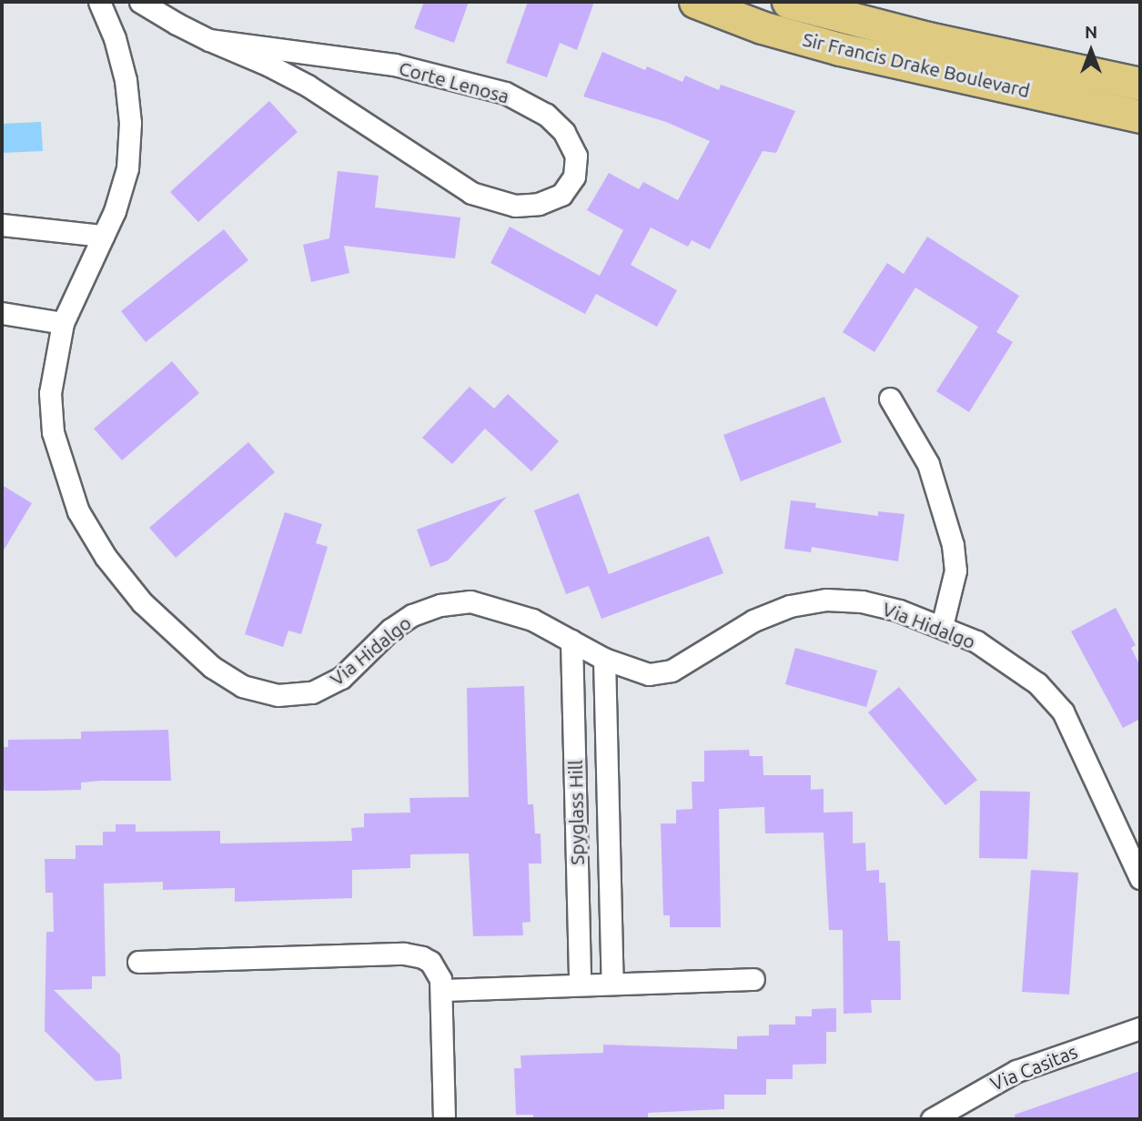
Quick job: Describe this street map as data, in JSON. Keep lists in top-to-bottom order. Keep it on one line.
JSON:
{"streets":{"main road":["Sir Francis Drake Boulevard"],"street":["Corte Lenosa","Via Hidalgo","Spyglass Hill","Via Casitas"]},"crossings":[["Via Hidalgo","Spyglass Hill"]],"north":"top"}
